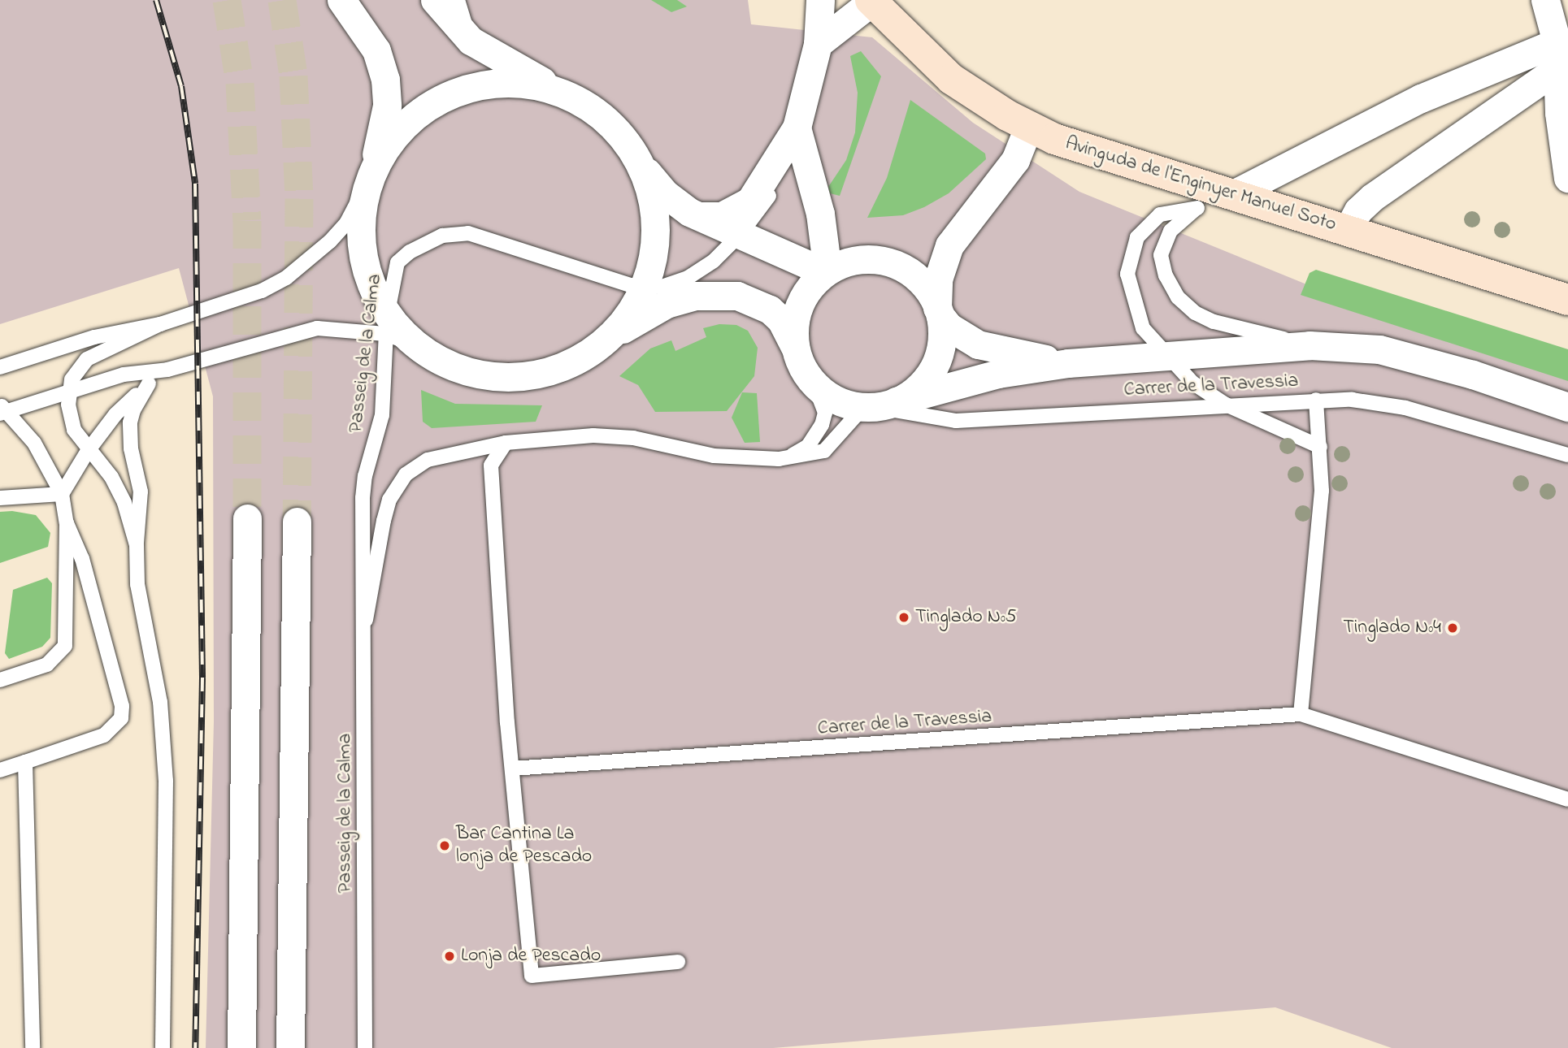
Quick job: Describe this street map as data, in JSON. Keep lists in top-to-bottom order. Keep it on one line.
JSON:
{"streets":{"main road":["Avinguda de l'Enginyer Manuel Soto"],"lane":["Passeig de la Calma","Carrer de la Travessia"]},"places":["Tinglado Nº5","Tinglado Nº4","Bar Cantina La lonja de Pescado","Lonja de Pescado"]}
